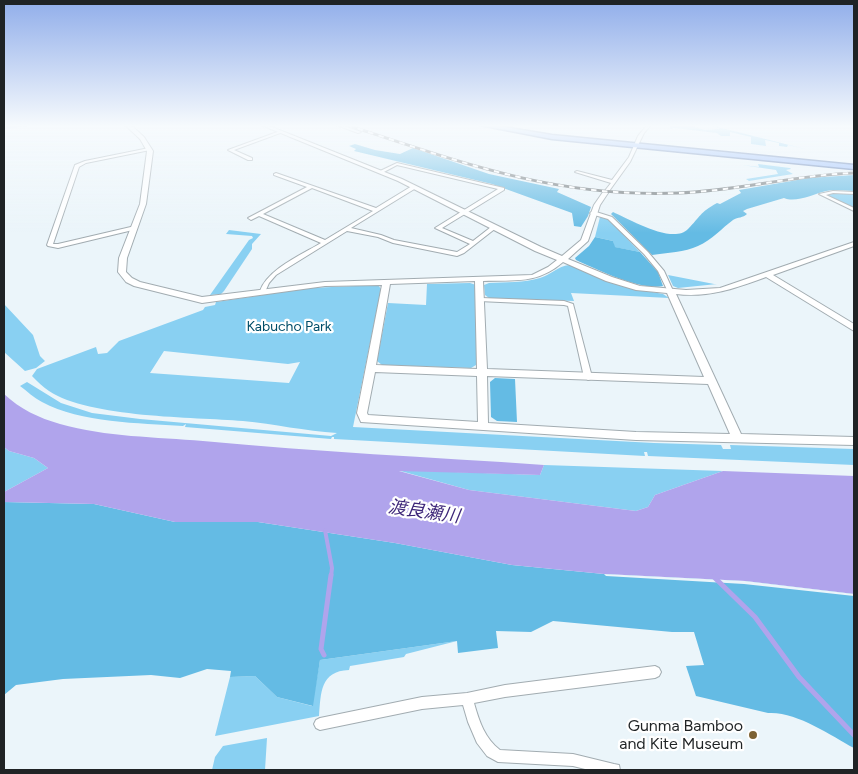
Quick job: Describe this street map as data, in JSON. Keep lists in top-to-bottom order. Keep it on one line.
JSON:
{"water":["渡良瀬川"],"parks":["Kabucho Park"],"places":["Gunma Bamboo and Kite Museum"]}
